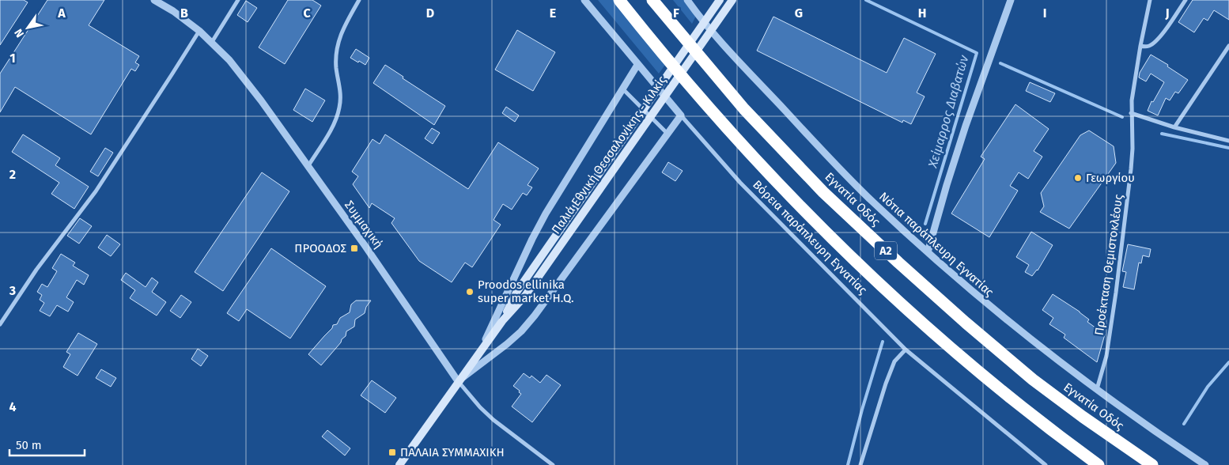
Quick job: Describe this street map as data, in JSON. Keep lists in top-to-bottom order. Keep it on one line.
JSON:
{"streets":{"highway":["Εγνατία Οδός","Α2"],"main road":["Παλιά Εθνική Θεσσαλονίκης - Κιλκίς"],"street":["Συμμαχική","Βόρεια παράπλευρη Εγνατίας","Νότια παράπλευρη Εγνατίας","Προέκταση Θεμιστοκλέους"]},"crossings":[["Παλιά Εθνική Θεσσαλονίκης - Κιλκίς","Συμμαχική"],["Νότια παράπλευρη Εγνατίας","Προέκταση Θεμιστοκλέους"]],"water":["Χείμαρρος Διαβατών"],"places":{"other":["Γεωργίου","Proodos ellinika super market H.Q."],"transit":["ΠΡΟΟΔΟΣ","ΠΑΛΑΙΑ ΣΥΜΜΑΧΙΚΗ"]},"scale_bar":"50 m","north":"bottom left","grid":{"columns":["A","B","C","D","E","F","G","H","I","J"],"rows":["1","2","3","4"]}}
